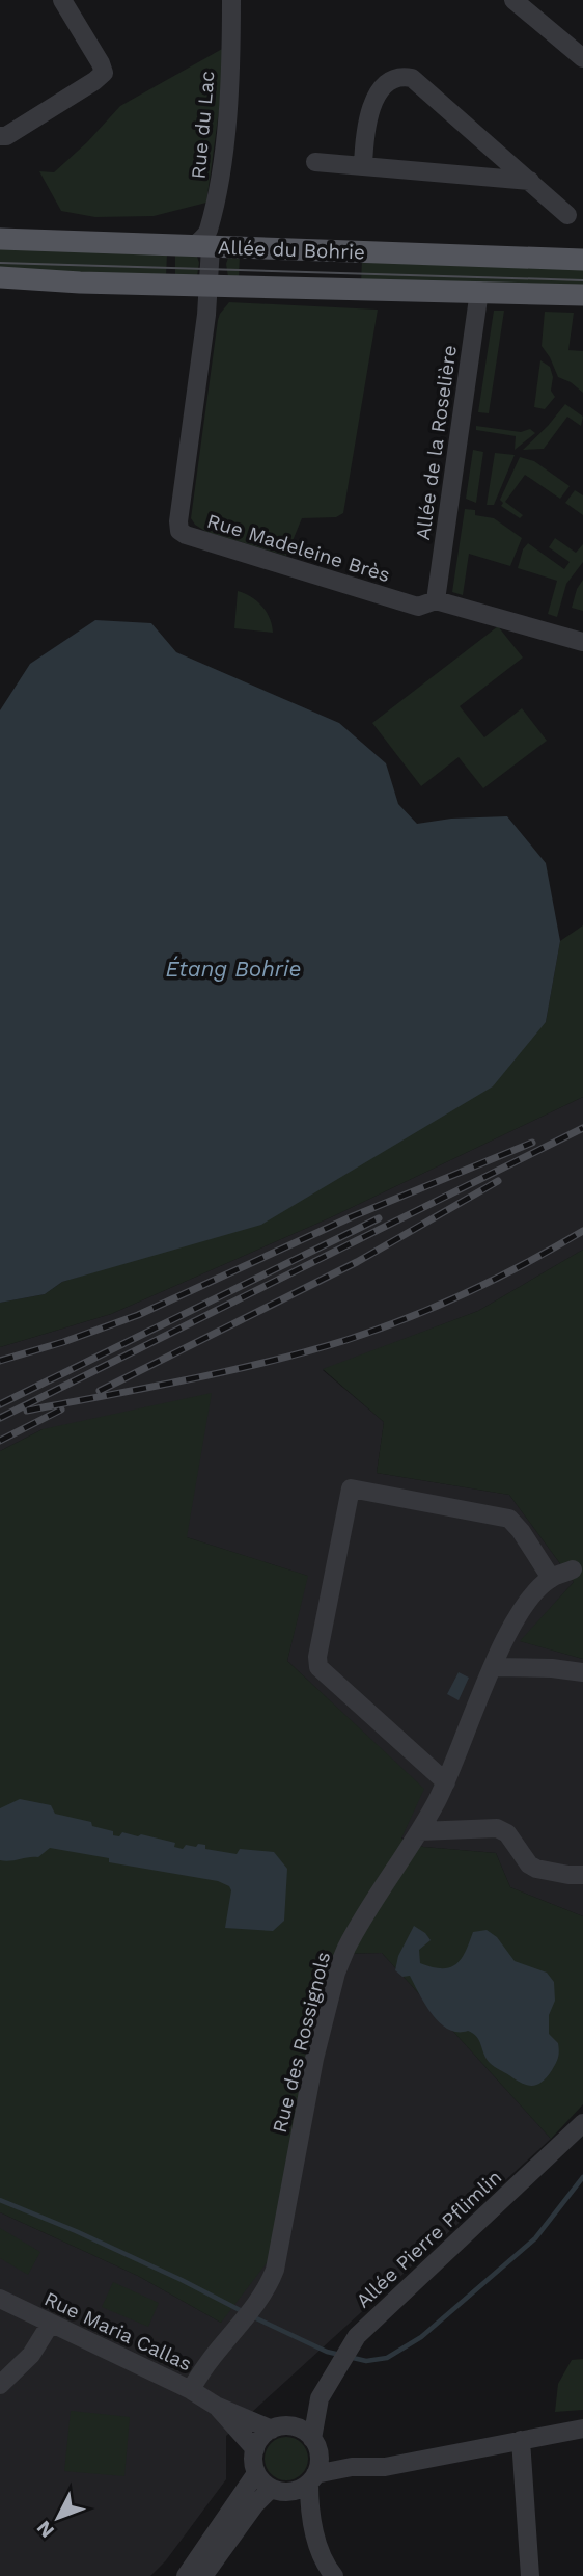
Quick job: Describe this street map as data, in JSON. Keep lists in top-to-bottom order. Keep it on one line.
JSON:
{"streets":{"main road":["Allée du Bohrie"],"street":["Rue du Lac","Allée de la Roselière","Rue Madeleine Brès","Rue des Rossignols","Allée Pierre Pflimlin","Rue Maria Callas"]},"crossings":[["Rue du Lac","Allée du Bohrie"],["Allée du Bohrie","Allée de la Roselière"],["Allée du Bohrie","Rue Madeleine Brès"],["Allée de la Roselière","Rue Madeleine Brès"],["Rue des Rossignols","Rue Maria Callas"],["Allée Pierre Pflimlin","Rue Maria Callas"]],"water":["Étang Bohrie"],"north":"bottom left"}
